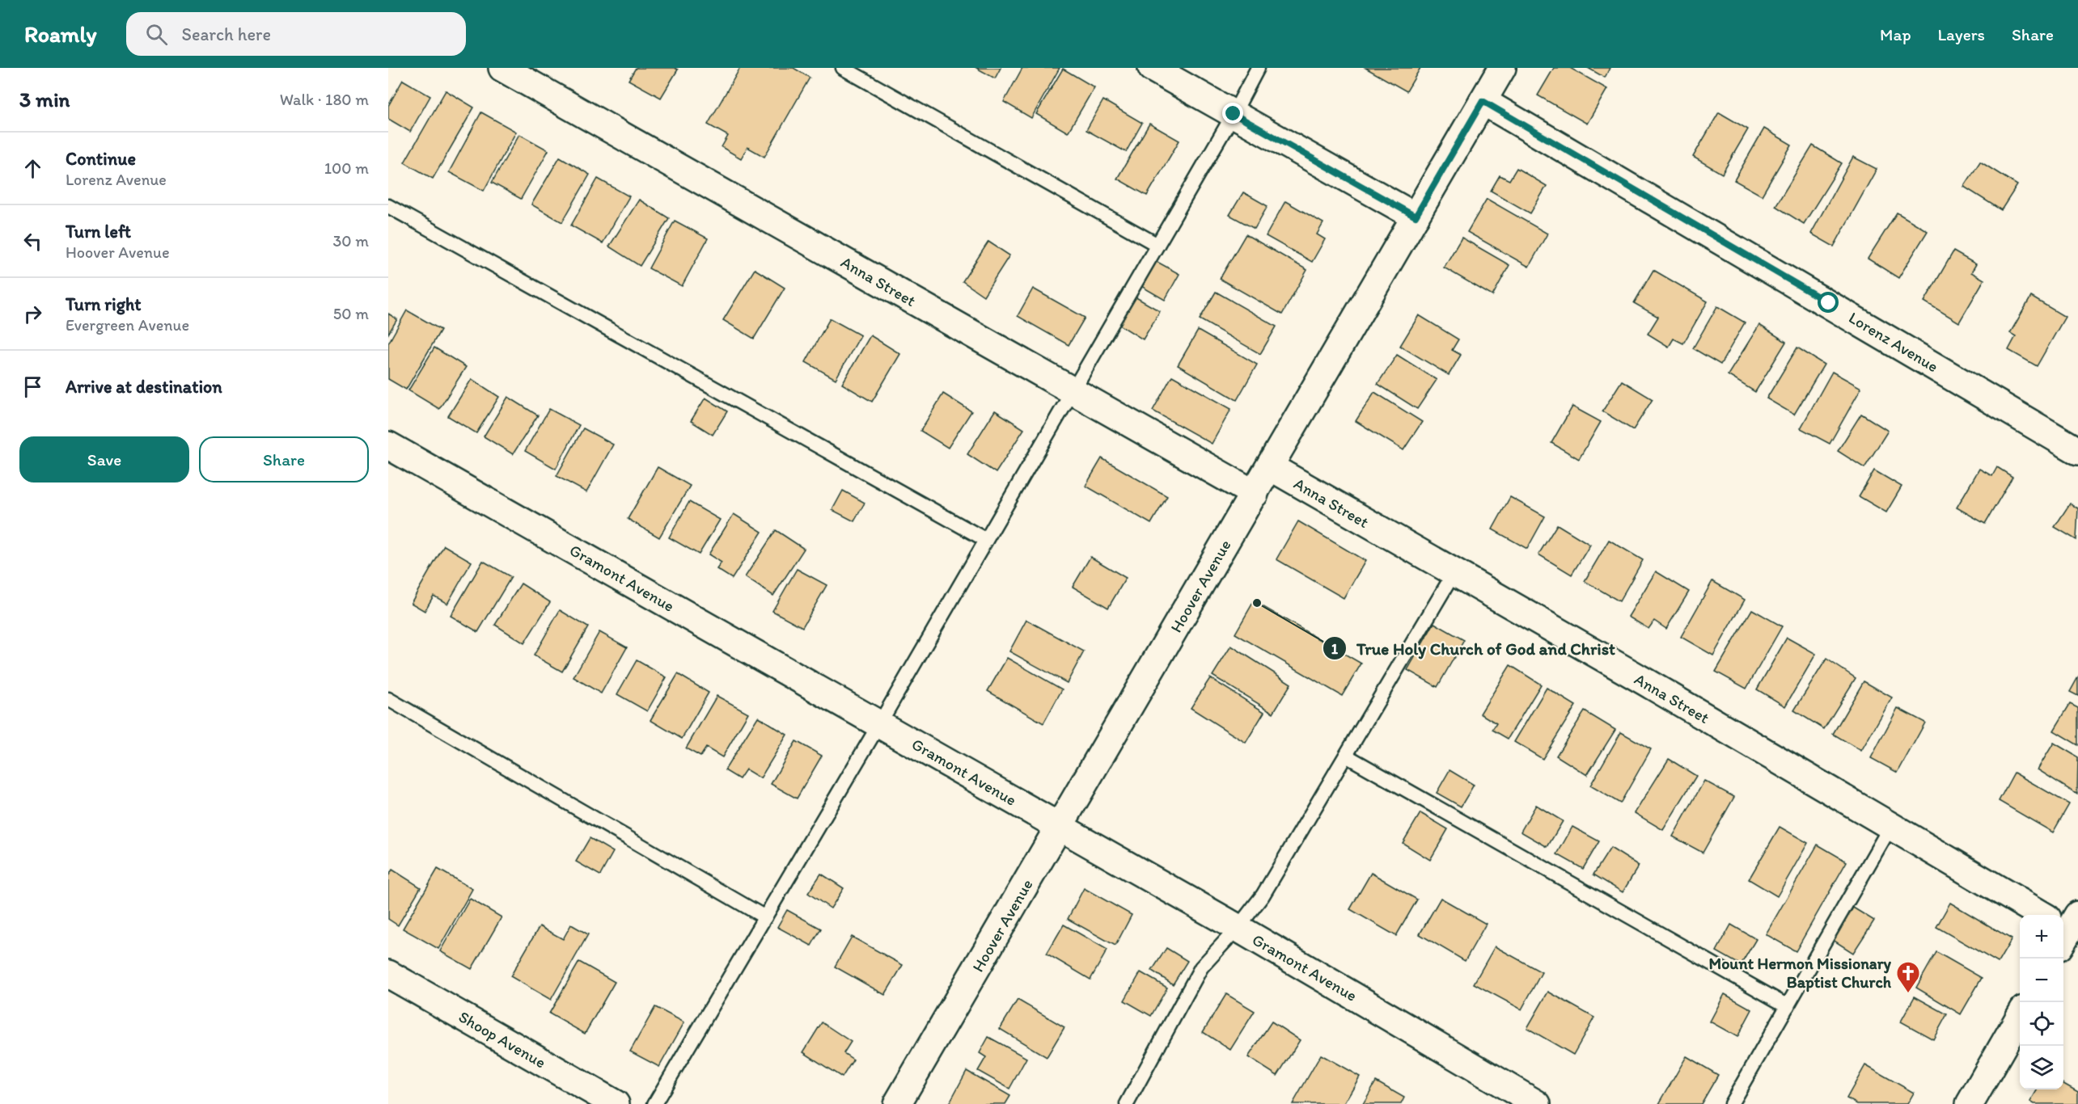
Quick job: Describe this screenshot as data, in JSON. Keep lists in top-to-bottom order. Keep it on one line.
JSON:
{"streets":{"street":["Anna Street","Lorenz Avenue","Gramont Avenue","Hoover Avenue","Shoop Avenue"]},"crossings":[["Anna Street","Hoover Avenue"],["Lorenz Avenue","Hoover Avenue"],["Gramont Avenue","Hoover Avenue"]],"places":{"other":["True Holy Church of God and Christ"],"church":["Mount Hermon Missionary Baptist Church"]},"page":{"header":"Roamly","search":"Search here","nav":["Map","Layers","Share"],"heading":["3 min","Walk · 180 m"],"list":[["Continue","Lorenz Avenue","100 m"],["Turn left","Hoover Avenue","30 m"],["Turn right","Evergreen Avenue","50 m"],"Arrive at destination"],"buttons":["Save","Share"],"map_buttons":["+","−"]}}
